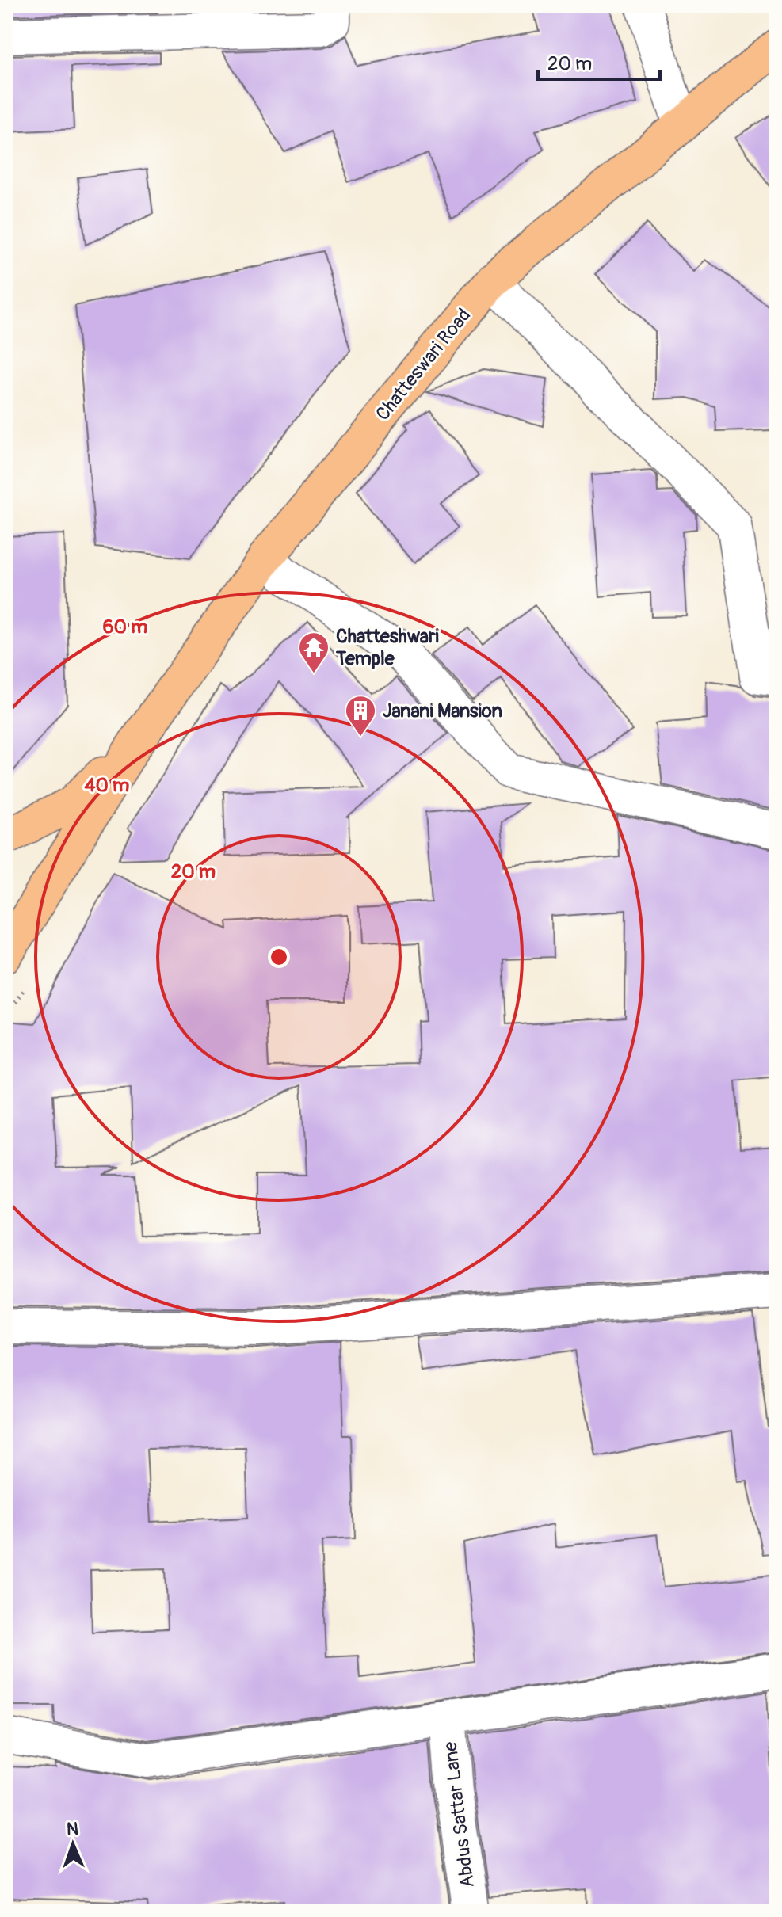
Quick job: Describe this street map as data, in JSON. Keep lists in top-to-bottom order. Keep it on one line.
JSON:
{"streets":{"main road":["Chatteswari Road"],"street":["Abdus Sattar Lane"]},"places":{"temple":["Chatteshwari Temple"],"building":["Janani Mansion"]},"scale_bar":"20 m","north":"top","rings":["60 m","40 m","20 m"]}
